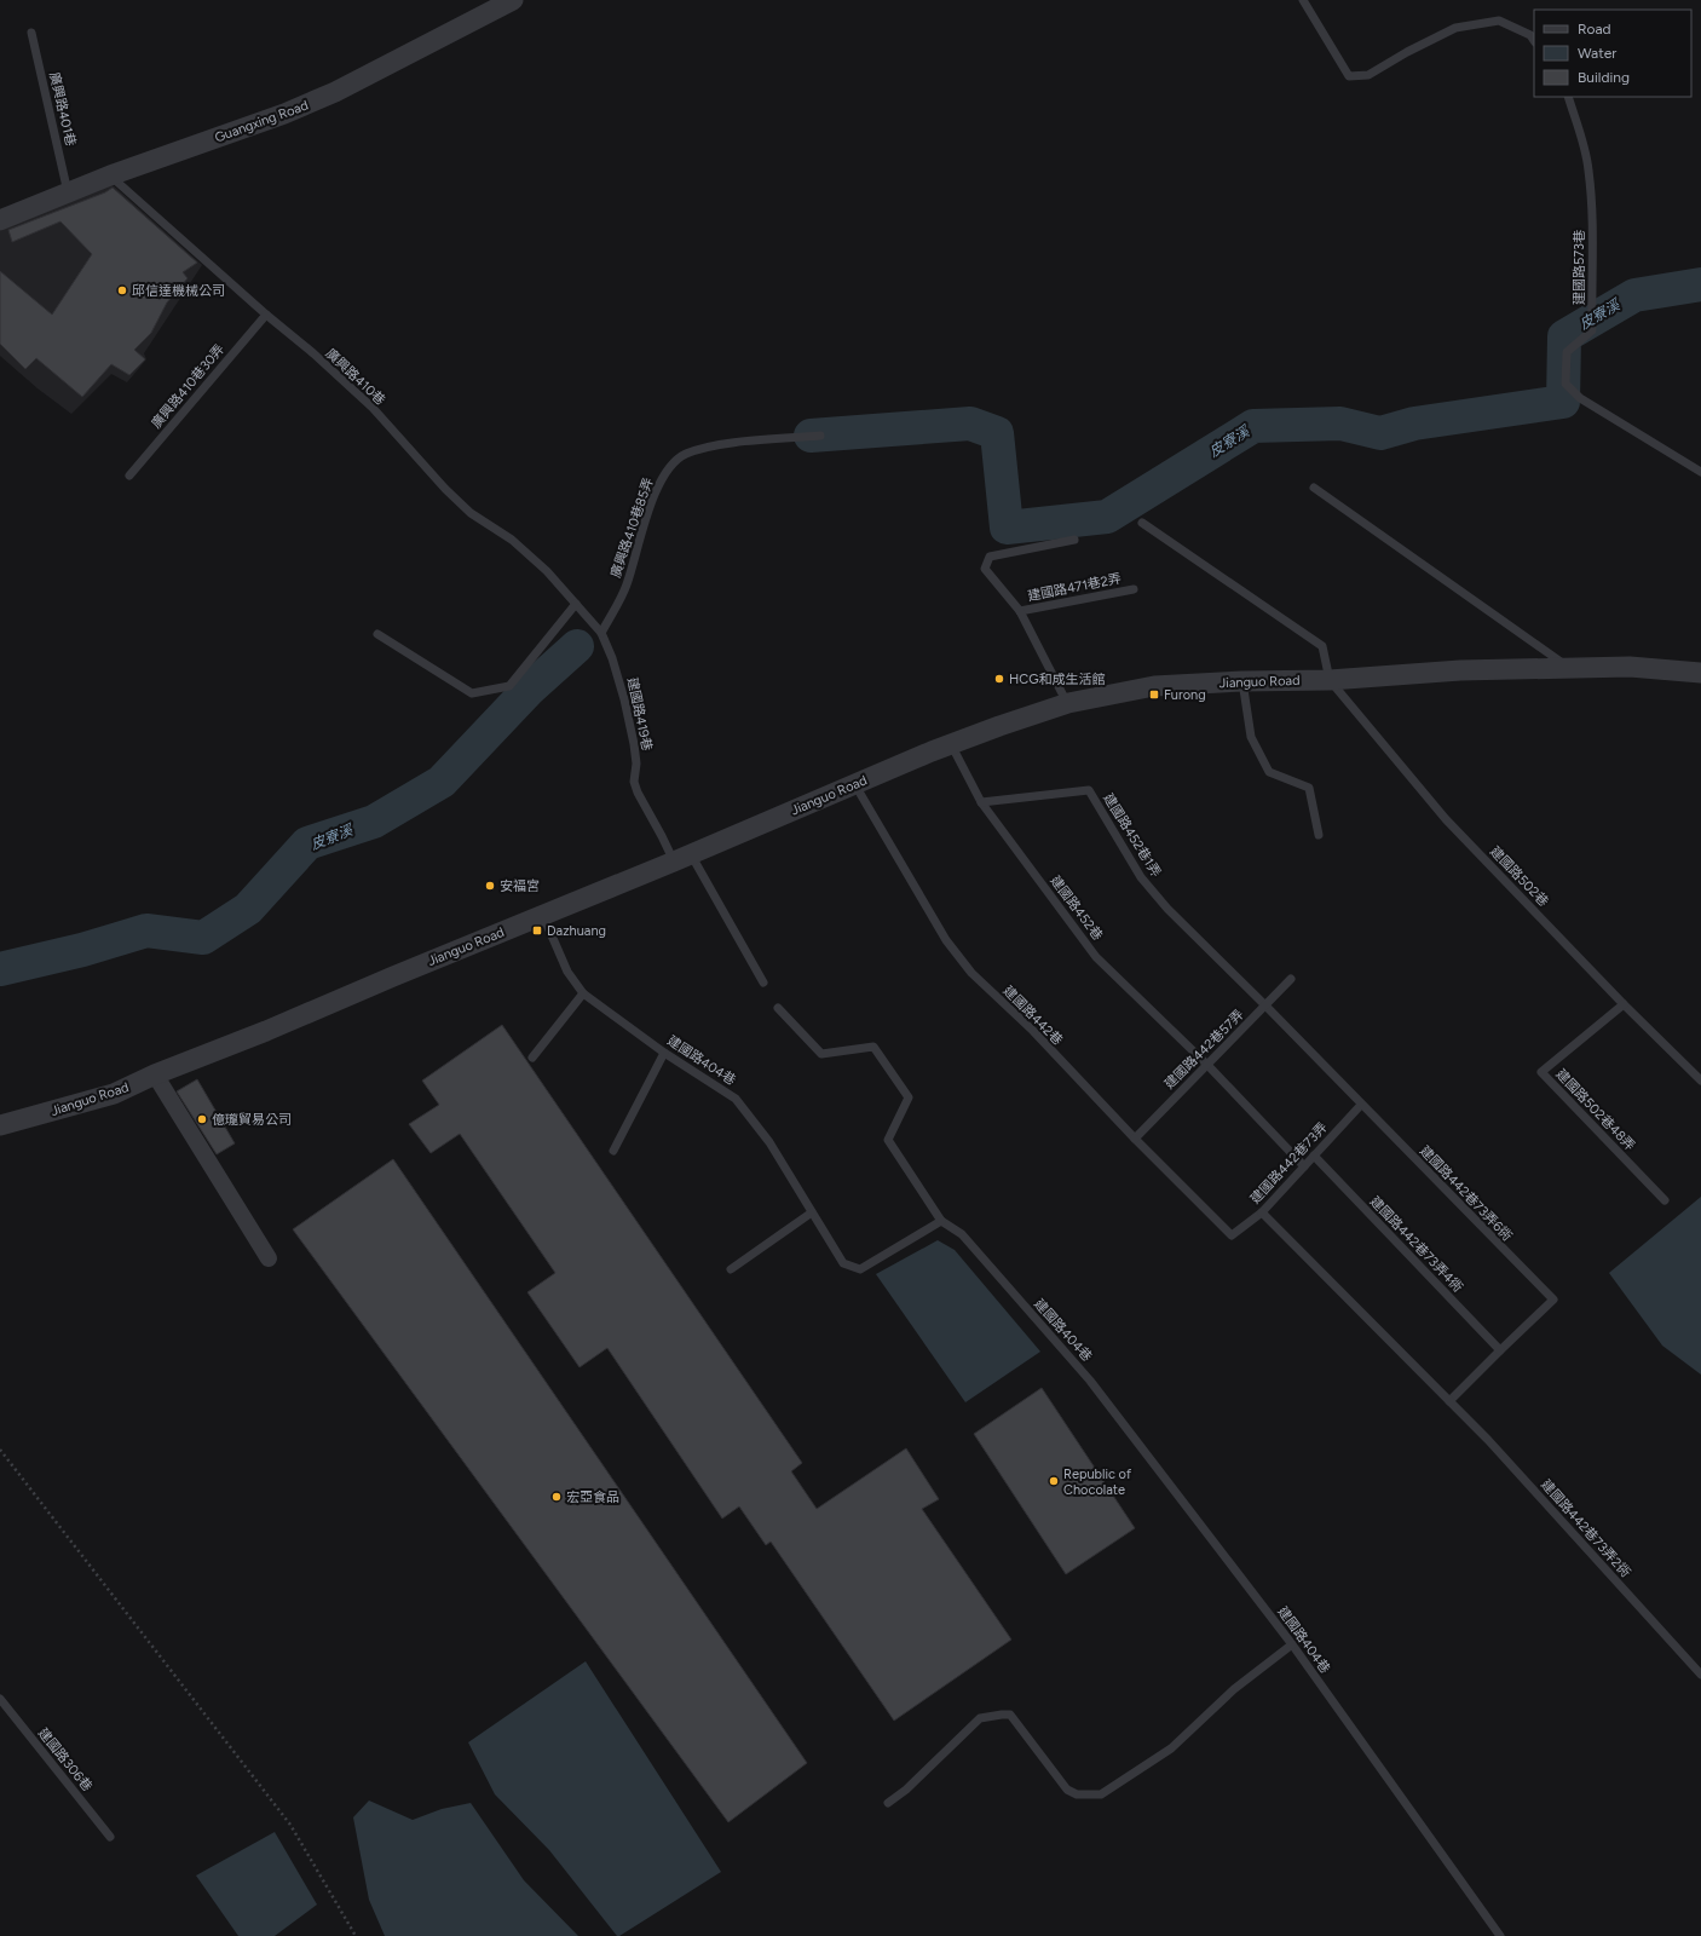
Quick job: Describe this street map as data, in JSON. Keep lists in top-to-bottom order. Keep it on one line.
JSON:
{"streets":{"street":["Guangxing Road","Jianguo Road"],"lane":["廣興路401巷","建國路573巷","廣興路410巷","廣興路410巷30弄","廣興路410巷85弄","建國路471巷2弄","建國路419巷","建國路452巷1弄","建國路502巷","建國路452巷","建國路442巷","建國路442巷57弄","建國路404巷","建國路502巷48弄","建國路442巷73弄","建國路442巷73弄6衖","建國路442巷73弄4衖","建國路442巷73弄2衖","建國路306巷"]},"crossings":[["廣興路401巷","Guangxing Road"],["Guangxing Road","廣興路410巷"],["廣興路410巷","廣興路410巷30弄"],["廣興路410巷","建國路419巷"],["廣興路410巷85弄","建國路419巷"],["Jianguo Road","建國路419巷"],["Jianguo Road","建國路502巷"],["Jianguo Road","建國路452巷"],["Jianguo Road","建國路442巷"],["Jianguo Road","建國路404巷"],["建國路452巷1弄","建國路452巷"],["建國路452巷1弄","建國路442巷73弄6衖"],["建國路502巷","建國路502巷48弄"],["建國路452巷","建國路442巷57弄"],["建國路452巷","建國路442巷73弄"],["建國路442巷","建國路442巷57弄"],["建國路442巷","建國路442巷73弄"],["建國路442巷57弄","建國路442巷73弄6衖"],["建國路442巷73弄","建國路442巷73弄6衖"],["建國路442巷73弄","建國路442巷73弄4衖"],["建國路442巷73弄","建國路442巷73弄2衖"],["建國路442巷73弄6衖","建國路442巷73弄4衖"]],"water":["皮寮溪"],"places":{"other":["邱信達機械公司","HCG和成生活館","安福宮","億瓏貿易公司","Republic of Chocolate","宏亞食品"],"transit":["Furong","Dazhuang"]},"legend":["Road","Water","Building"]}
